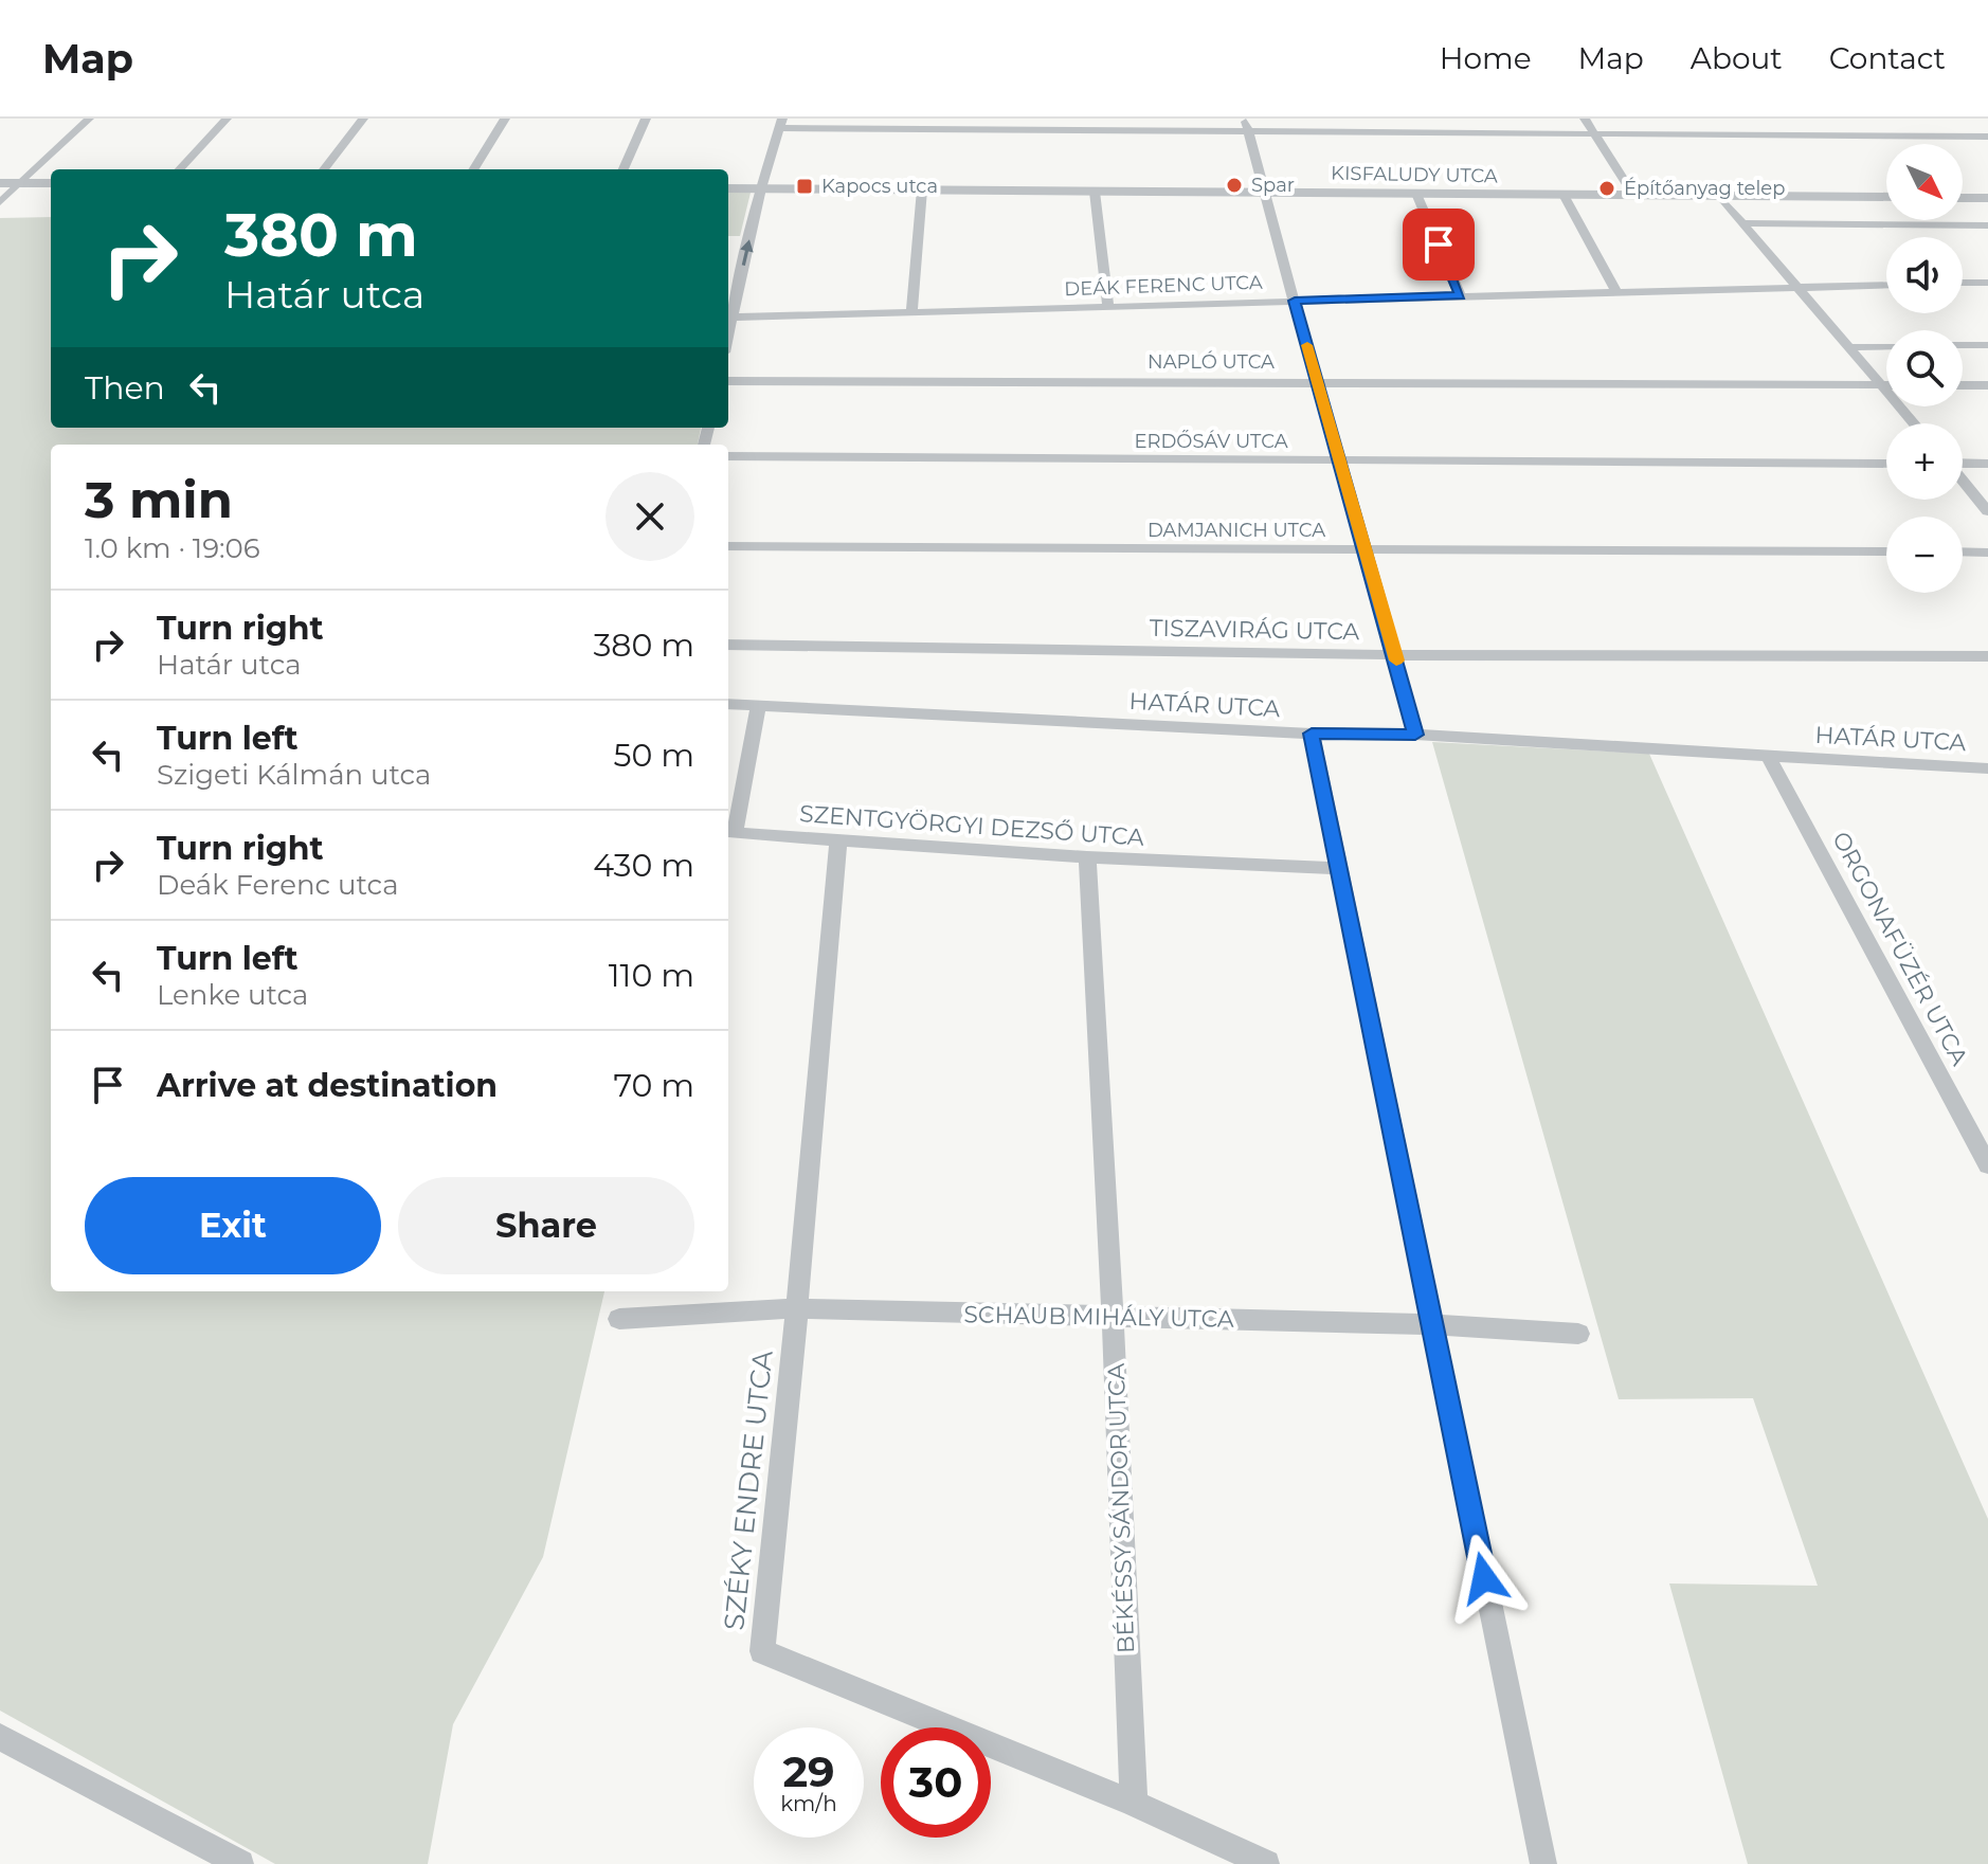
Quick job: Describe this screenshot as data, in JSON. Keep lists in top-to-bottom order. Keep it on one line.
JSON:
{"streets":{"street":["KISFALUDY UTCA","DEÁK FERENC UTCA","NAPLÓ UTCA","ERDŐSÁV UTCA","DAMJANICH UTCA","TISZAVIRÁG UTCA","HATÁR UTCA","SZENTGYÖRGYI DEZSŐ UTCA","ORGONAFÜZÉR UTCA","SCHAUB MIHÁLY UTCA","SZÉKY ENDRE UTCA","BÉKÉSSY SÁNDOR UTCA"]},"crossings":[["HATÁR UTCA","SZENTGYÖRGYI DEZSŐ UTCA"],["HATÁR UTCA","ORGONAFÜZÉR UTCA"],["SZENTGYÖRGYI DEZSŐ UTCA","SZÉKY ENDRE UTCA"],["SZENTGYÖRGYI DEZSŐ UTCA","BÉKÉSSY SÁNDOR UTCA"],["SCHAUB MIHÁLY UTCA","SZÉKY ENDRE UTCA"],["SCHAUB MIHÁLY UTCA","BÉKÉSSY SÁNDOR UTCA"],["SZÉKY ENDRE UTCA","BÉKÉSSY SÁNDOR UTCA"]],"places":{"other":["Spar","Építőanyag telep"],"transit":["Kapocs utca"]},"north":"bottom right","page":{"header":"Map","nav":["Home","Map","About","Contact"],"map_buttons":["+","−"],"turn":["380 m","Határ utca"],"then":"Then","heading":["3 min","1.0 km · 19:06"],"list":[{"name":"Turn right","note":"Határ utca","value":"380 m"},{"name":"Turn left","note":"Szigeti Kálmán utca","value":"50 m"},{"name":"Turn right","note":"Deák Ferenc utca","value":"430 m"},{"name":"Turn left","note":"Lenke utca","value":"110 m"},{"name":"Arrive at destination","value":"70 m"}],"buttons":["Exit","Share"],"speed":"29 km/h","limit":"30"}}
